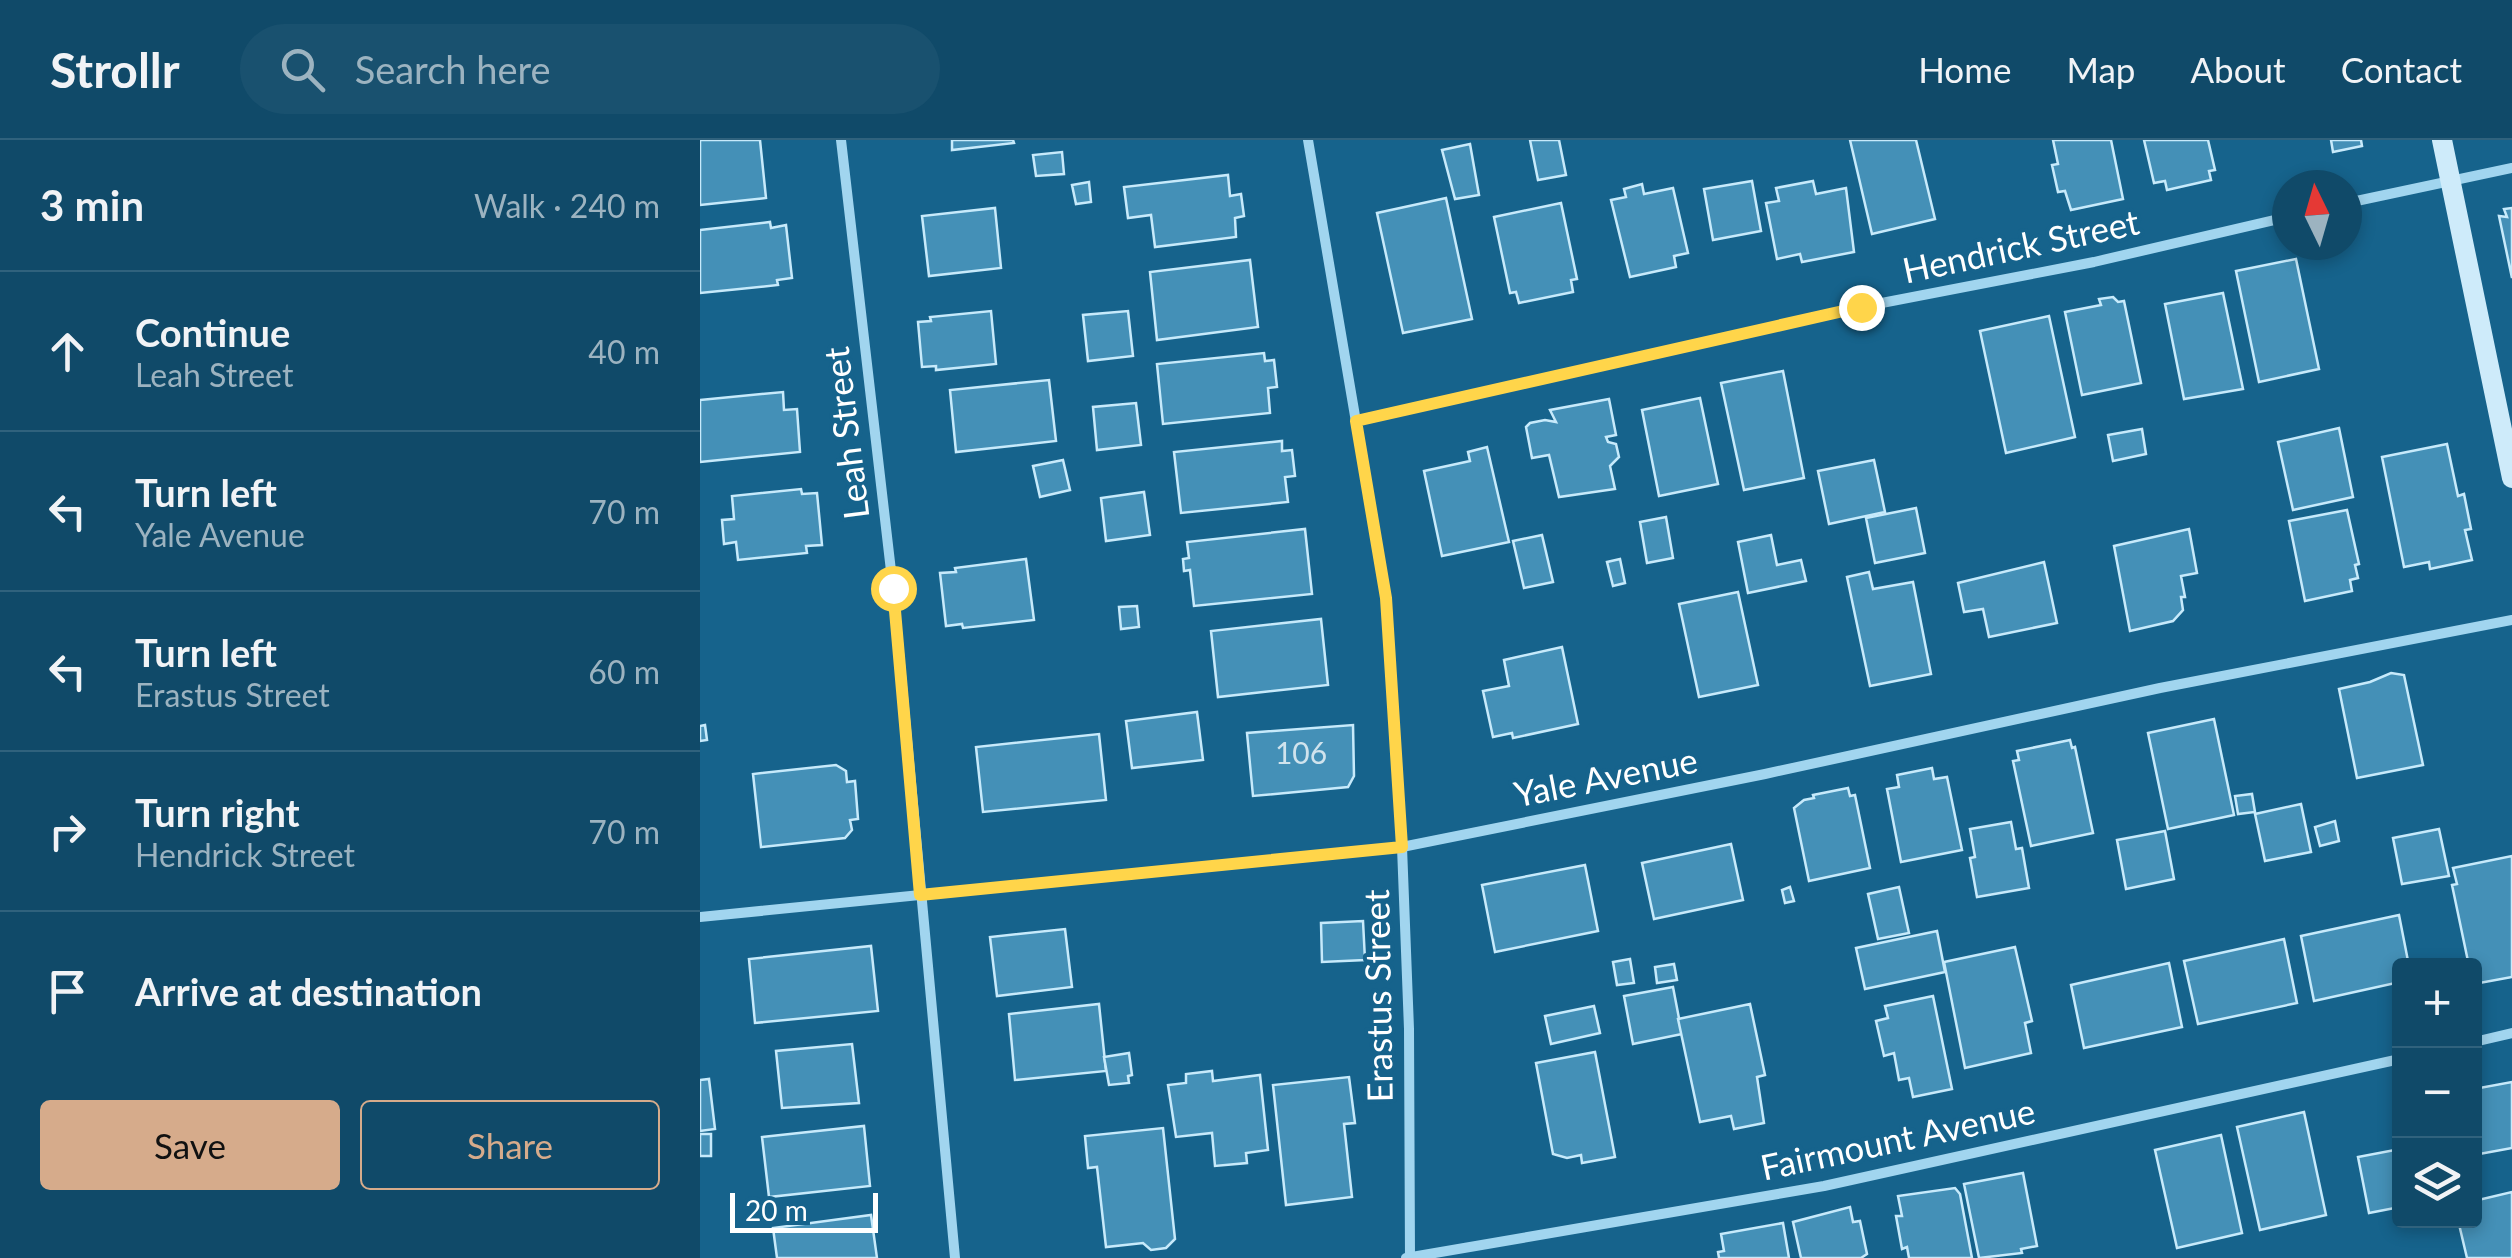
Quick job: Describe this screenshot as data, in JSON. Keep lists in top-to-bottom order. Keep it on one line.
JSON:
{"streets":{"street":["Hendrick Street","Leah Street","Yale Avenue","Erastus Street","Fairmount Avenue"]},"crossings":[["Hendrick Street","Erastus Street"],["Leah Street","Yale Avenue"],["Yale Avenue","Erastus Street"],["Erastus Street","Fairmount Avenue"]],"house_numbers":["106"],"scale_bar":"20 m","north":"top","page":{"header":"Strollr","search":"Search here","nav":["Home","Map","About","Contact"],"heading":["3 min","Walk · 240 m"],"list":[["Continue","Leah Street","40 m"],["Turn left","Yale Avenue","70 m"],["Turn left","Erastus Street","60 m"],["Turn right","Hendrick Street","70 m"],"Arrive at destination"],"map_buttons":["+","−"],"buttons":["Save","Share"],"scale":"20 m"}}
